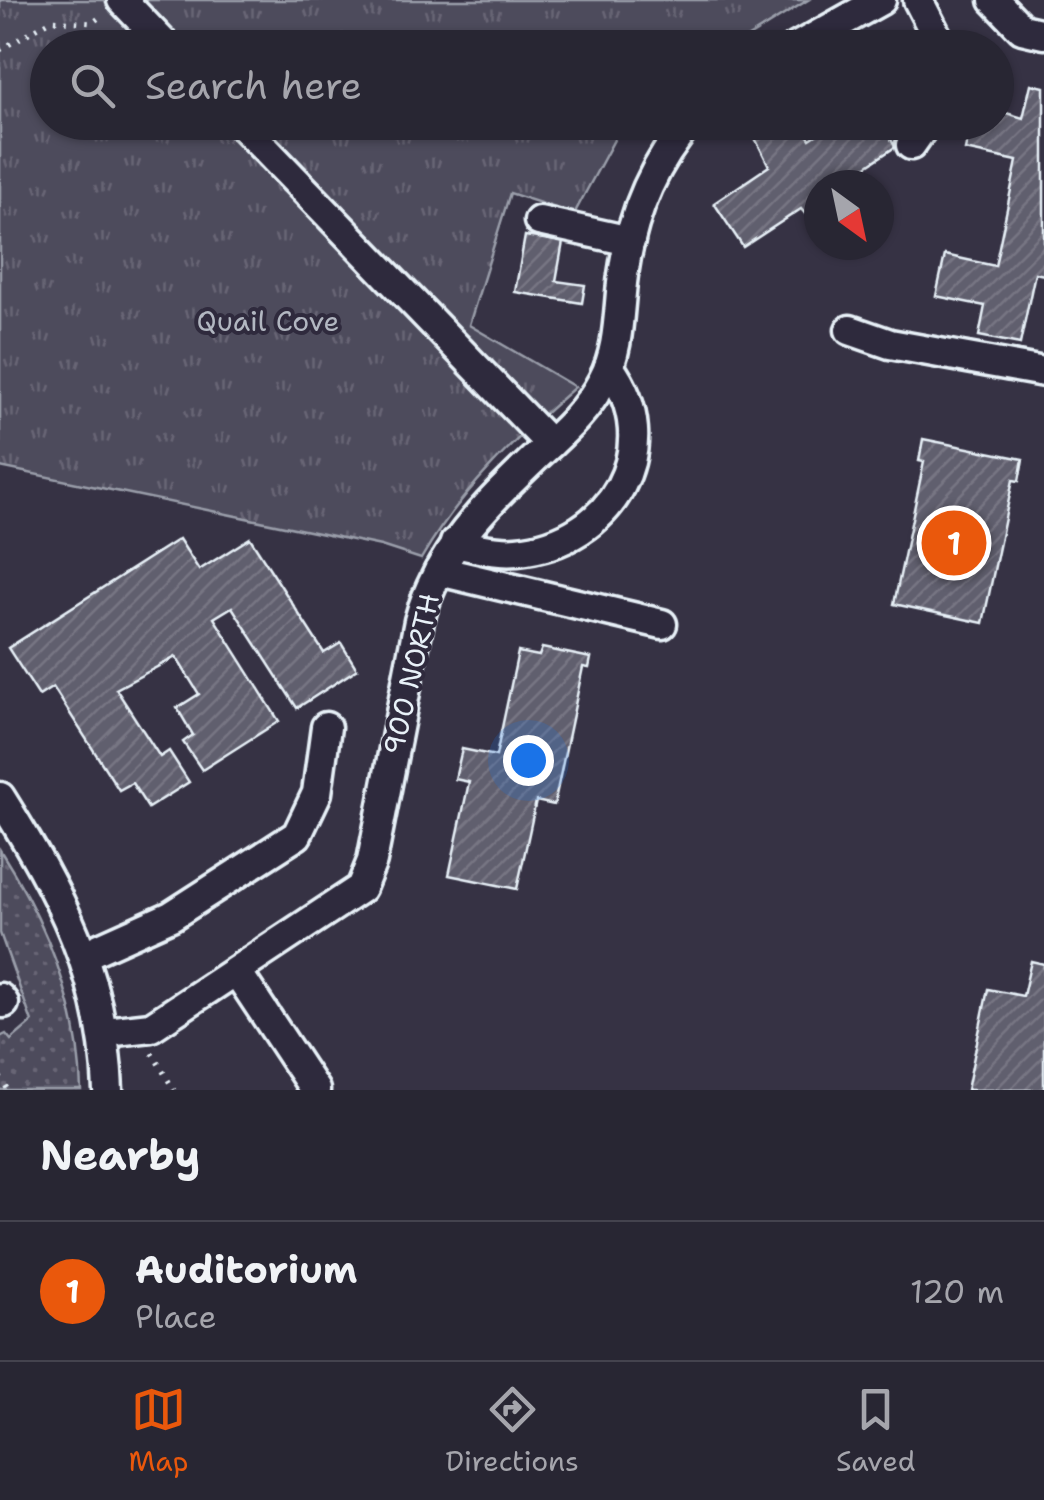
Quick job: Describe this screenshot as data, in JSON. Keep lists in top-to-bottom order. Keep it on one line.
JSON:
{"streets":{"street":["900 NORTH"]},"parks":["Quail Cove"],"north":"bottom right","page":{"search":"Search here","pins":"1","heading":"Nearby","list":[{"mark":"1","name":"Auditorium","note":"Place","value":"120 m"}],"nav":["Map","Directions","Saved"]}}
